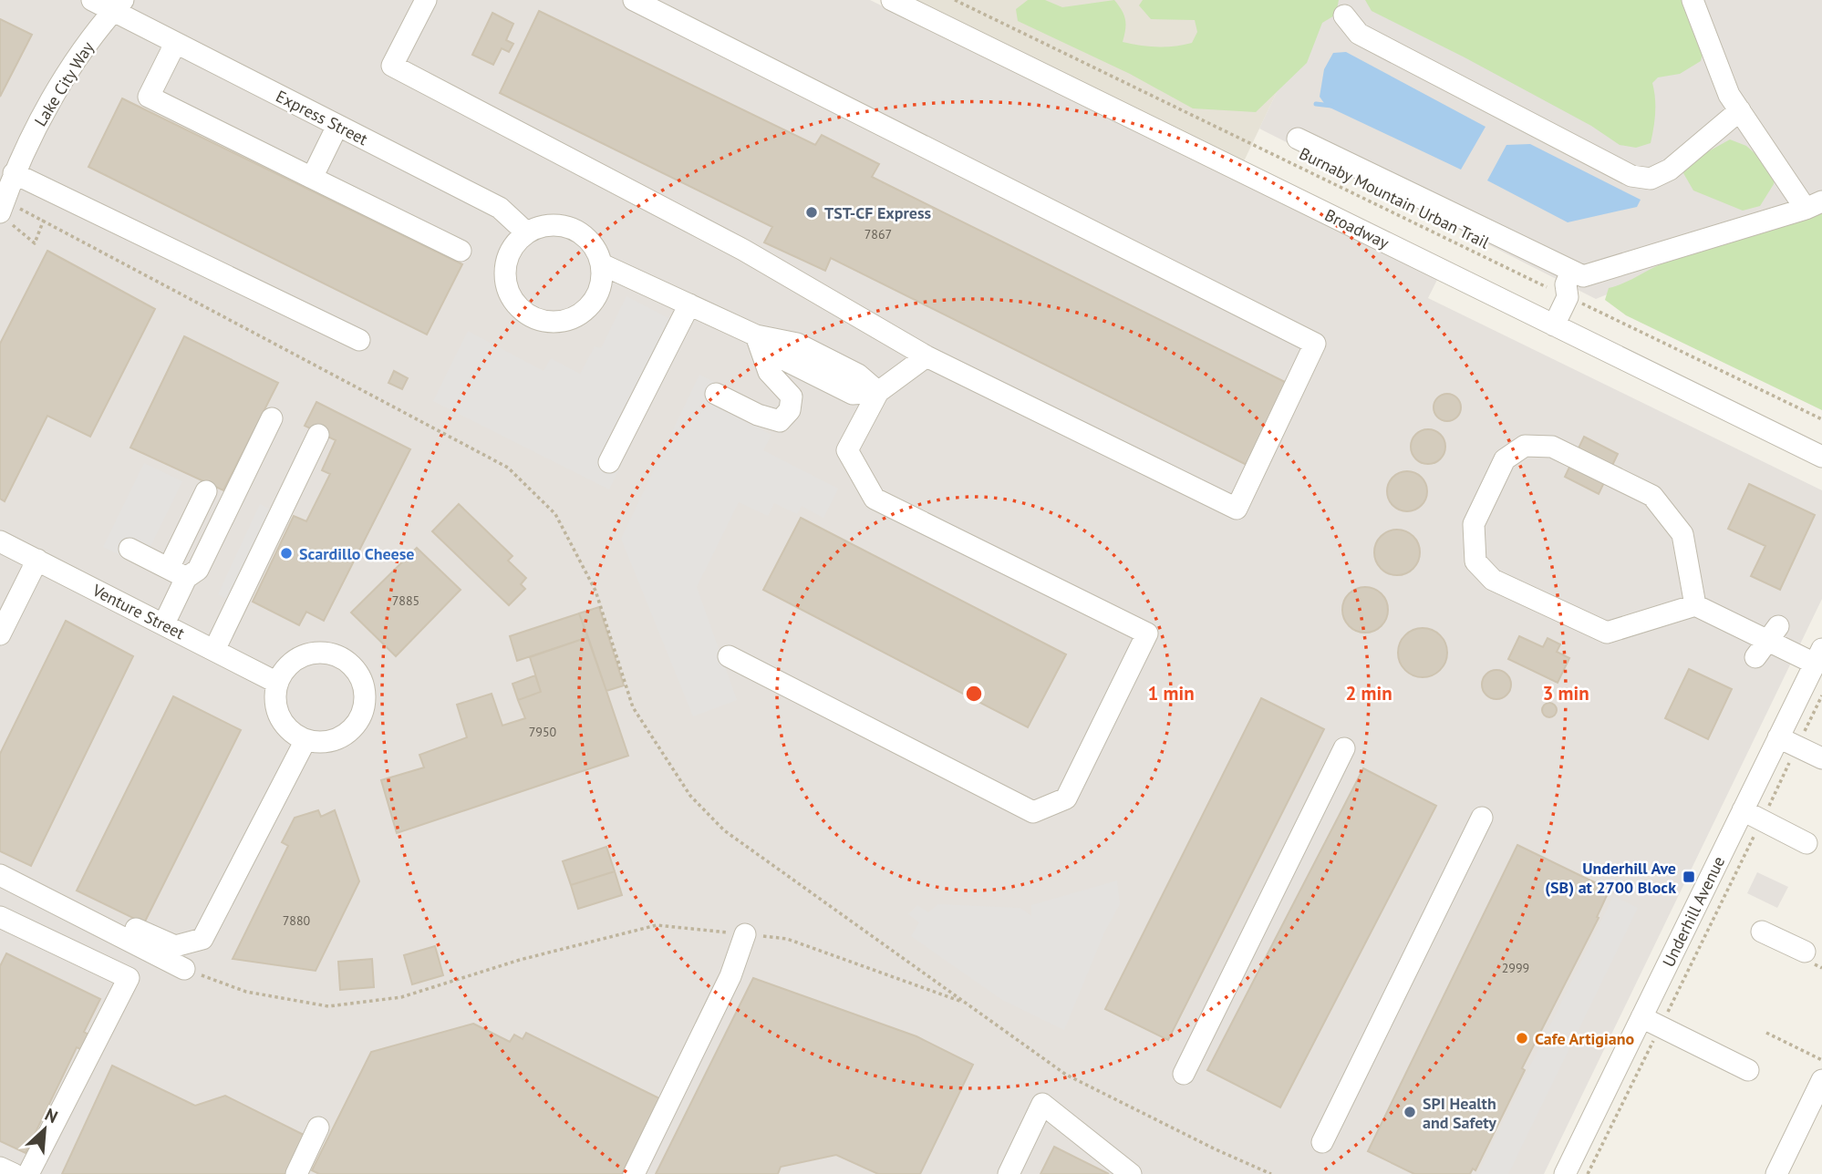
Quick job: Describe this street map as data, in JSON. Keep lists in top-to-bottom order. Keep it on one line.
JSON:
{"streets":{"street":["Lake City Way","Express Street","Broadway","Venture Street","Underhill Avenue"],"path":["Burnaby Mountain Urban Trail"]},"crossings":[["Lake City Way","Express Street"]],"places":{"other":["TST-CF Express","Scardillo Cheese","Cafe Artigiano","SPI Health and Safety"],"transit":["Underhill Ave (SB) at 2700 Block"]},"house_numbers":["7867","7885","7950","7880","2999"],"north":"top right","rings":["1 min","2 min","3 min"]}
